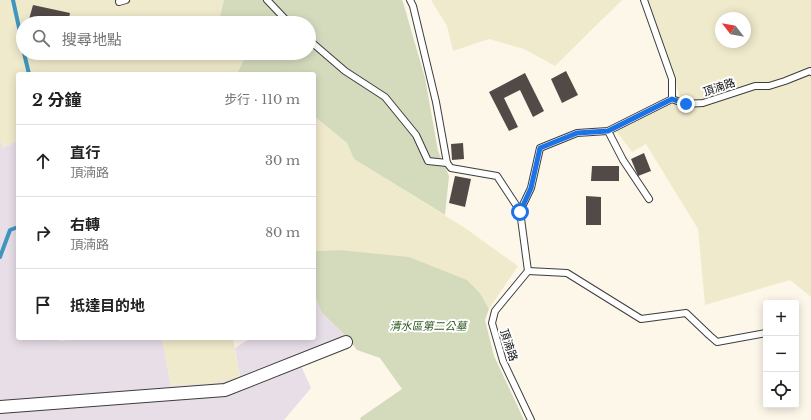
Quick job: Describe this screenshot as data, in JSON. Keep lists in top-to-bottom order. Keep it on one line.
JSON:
{"streets":{"lane":["頂湳路"]},"parks":["清水區第二公墓"],"north":"top left","page":{"search":"搜尋地點","heading":["2 分鐘","步行 · 110 m"],"list":[["直行","頂湳路","30 m"],["右轉","頂湳路","80 m"],"抵達目的地"],"map_buttons":["+","−"]}}
